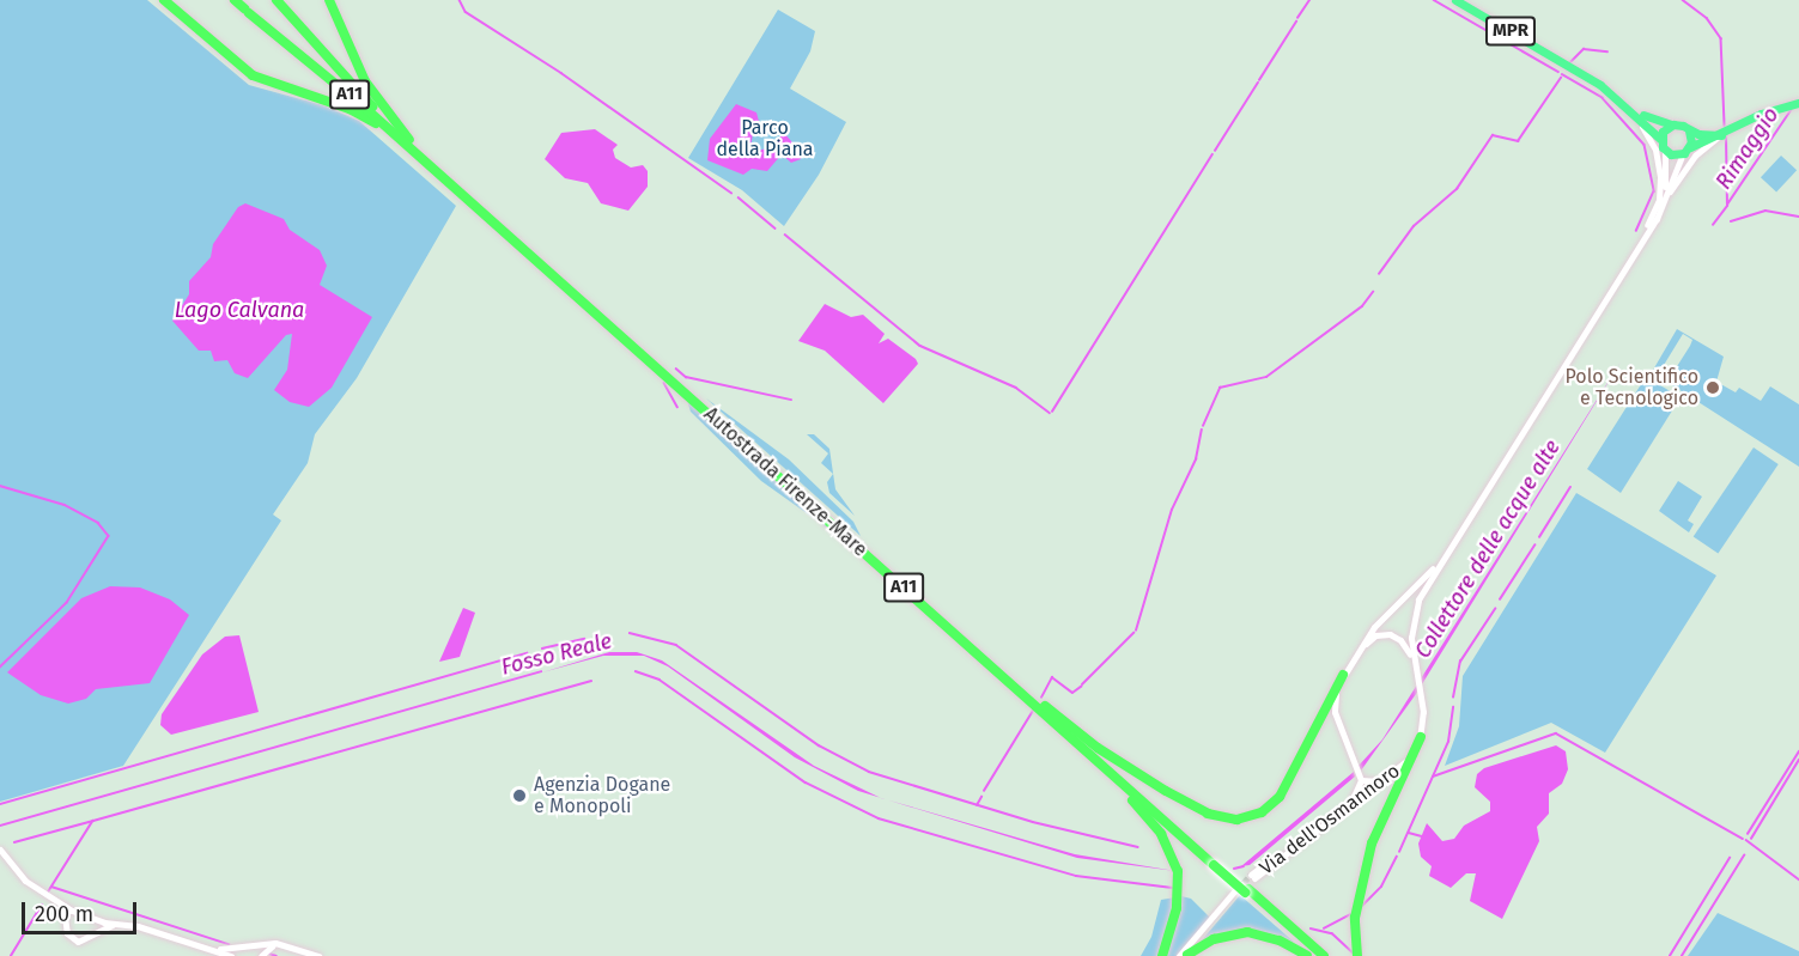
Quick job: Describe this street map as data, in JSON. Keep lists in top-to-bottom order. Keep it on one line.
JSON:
{"streets":{"highway":["A11","Autostrada Firenze-Mare"],"main road":["MPR","Via dell'Osmannoro"]},"crossings":[["MPR","Via dell'Osmannoro"]],"water":["Rimaggio","Lago Calvana","Collettore delle acque alte","Fosso Reale"],"parks":["Parco della Piana"],"places":["Polo Scientifico e Tecnologico","Agenzia Dogane e Monopoli"],"scale_bar":"200 m"}
